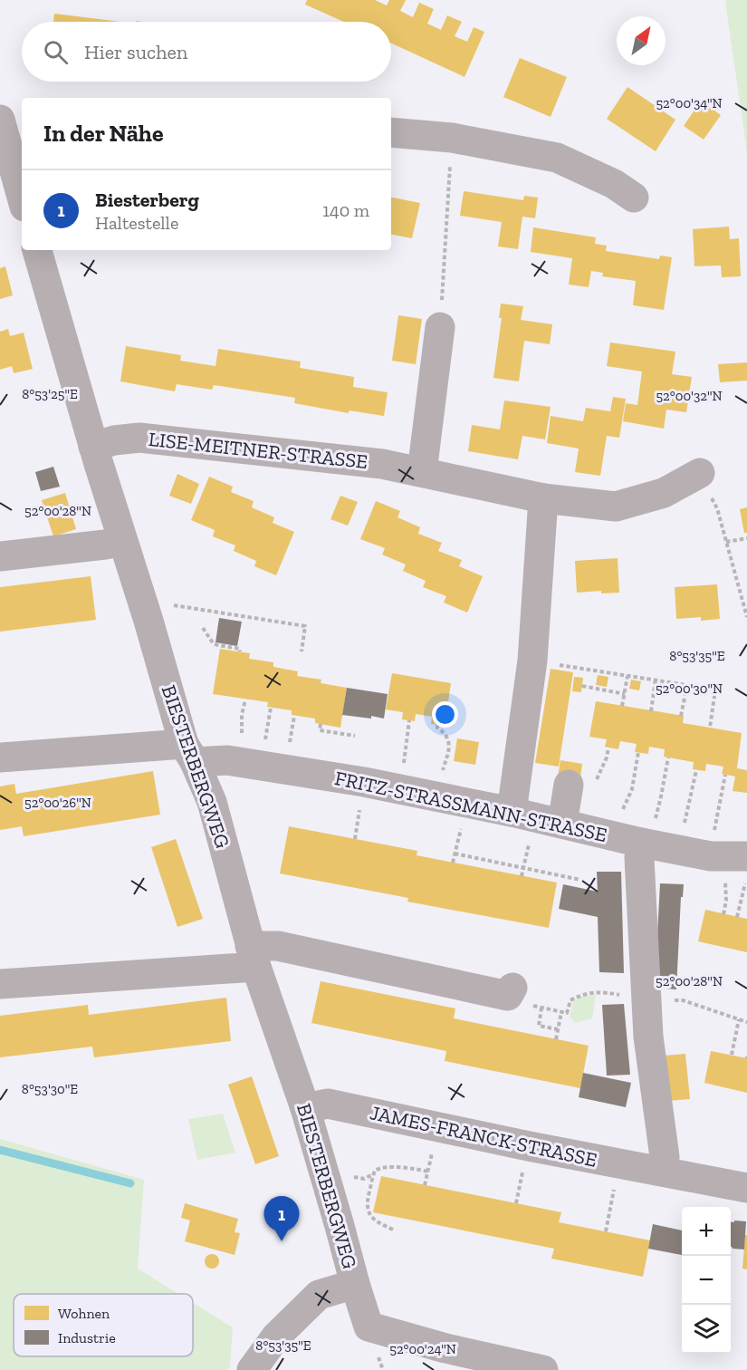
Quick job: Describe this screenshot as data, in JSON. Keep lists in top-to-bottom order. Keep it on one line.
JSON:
{"streets":{"street":["LISE-MEITNER-STRASSE","BIESTERBERGWEG","FRITZ-STRASSMANN-STRASSE","JAMES-FRANCK-STRASSE"]},"crossings":[["LISE-MEITNER-STRASSE","BIESTERBERGWEG"],["BIESTERBERGWEG","FRITZ-STRASSMANN-STRASSE"],["BIESTERBERGWEG","JAMES-FRANCK-STRASSE"]],"legend":["Wohnen","Industrie"],"north":"top right","page":{"search":"Hier suchen","heading":"In der Nähe","list":[{"mark":"1","name":"Biesterberg","note":"Haltestelle","value":"140 m"}],"pins":"1","map_buttons":["+","−"]},"coordinates":["52°00'34\"N","8°53'25\"E","52°00'32\"N","52°00'28\"N","8°53'35\"E","52°00'30\"N","52°00'26\"N","8°53'30\"E","52°00'24\"N"]}
